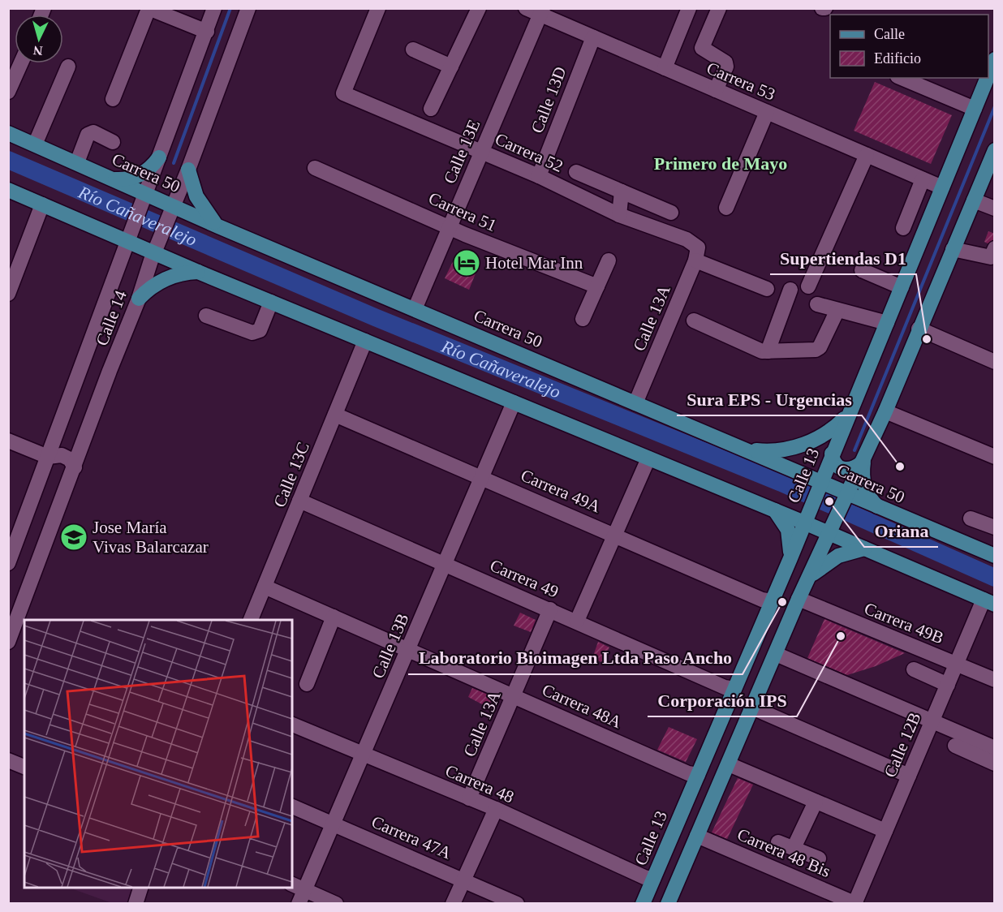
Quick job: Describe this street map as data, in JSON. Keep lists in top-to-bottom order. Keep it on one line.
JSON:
{"streets":{"main road":["Carrera 50","Calle 13"],"street":["Carrera 53","Calle 13D","Calle 13E","Carrera 52","Carrera 51","Calle 14","Calle 13A","Calle 13C","Carrera 49A","Carrera 49","Carrera 49B","Calle 13B","Carrera 48A","Calle 12B","Carrera 48","Carrera 47A","Carrera 48 Bis"]},"crossings":[["Carrera 53","Calle 13D"],["Carrera 53","Calle 13E"],["Carrera 53","Calle 13"],["Calle 13D","Carrera 52"],["Calle 13E","Carrera 52"],["Calle 13E","Carrera 50"],["Calle 13E","Carrera 51"],["Carrera 52","Calle 13A"],["Carrera 50","Calle 14"],["Carrera 50","Calle 13A"],["Carrera 50","Calle 13"],["Calle 13A","Carrera 49"],["Calle 13A","Carrera 48A"],["Calle 13A","Carrera 48"],["Calle 13C","Carrera 49A"],["Calle 13C","Carrera 49"],["Calle 13C","Carrera 48A"],["Calle 13","Carrera 49A"],["Calle 13","Carrera 49"],["Calle 13","Carrera 48A"],["Calle 13","Carrera 48"],["Carrera 49A","Calle 13B"],["Carrera 49","Calle 13B"],["Carrera 49B","Calle 12B"],["Calle 13B","Carrera 48A"],["Calle 13B","Carrera 48"],["Calle 13B","Carrera 47A"],["Calle 12B","Carrera 48 Bis"]],"districts":["Primero de Mayo"],"water":["Río Cañaveralejo"],"places":{"hotel":["Hotel Mar Inn"],"other":["Supertiendas D1","Sura EPS - Urgencias","Oriana","Laboratorio Bioimagen Ltda Paso Ancho","Corporación IPS"],"school or university":["Jose María Vivas Balarcazar"]},"legend":["Calle","Edificio"],"north":"bottom"}
